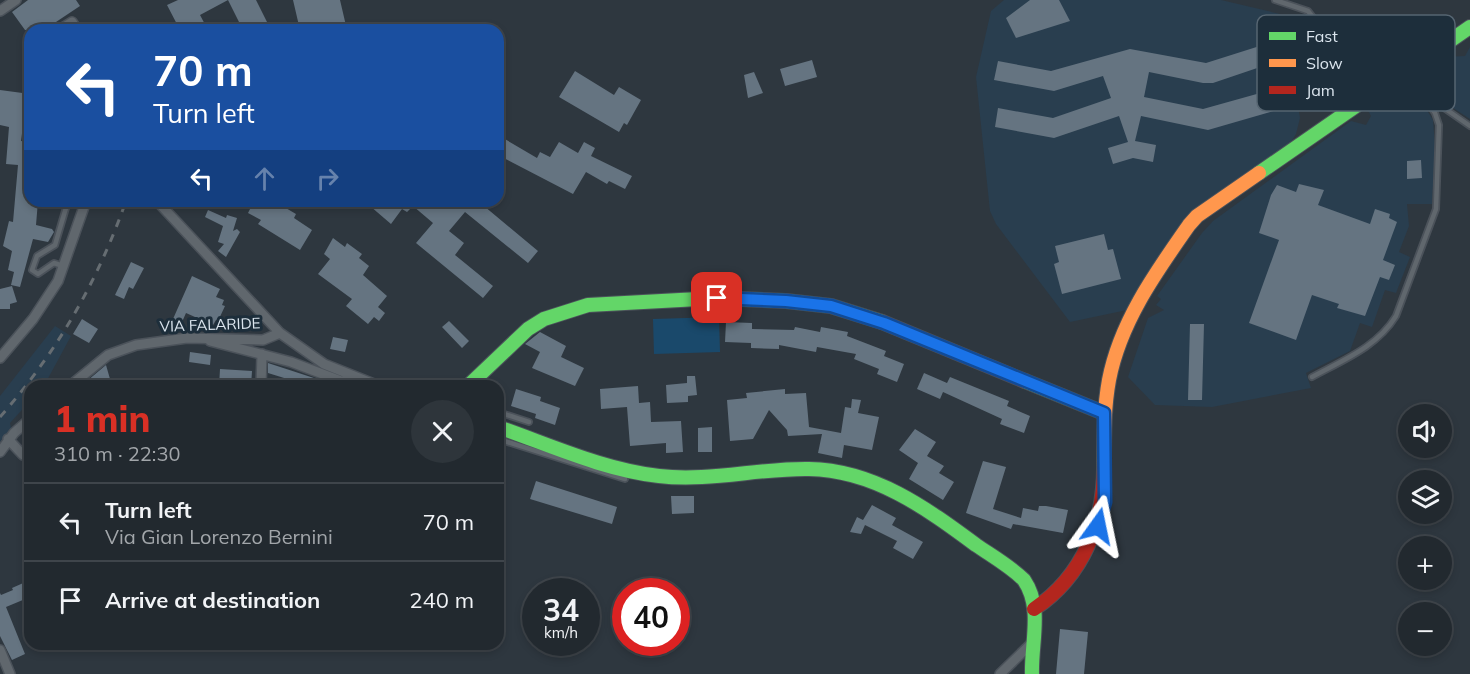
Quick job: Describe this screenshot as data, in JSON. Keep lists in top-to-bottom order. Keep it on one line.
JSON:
{"streets":{"street":["VIA FALARIDE"]},"legend":["Fast","Slow","Jam"],"page":{"turn":["70 m","Turn left"],"heading":["1 min","310 m · 22:30"],"map_buttons":["+","−"],"list":[{"name":"Turn left","note":"Via Gian Lorenzo Bernini","value":"70 m"},{"name":"Arrive at destination","value":"240 m"}],"speed":"34 km/h","limit":"40"}}
